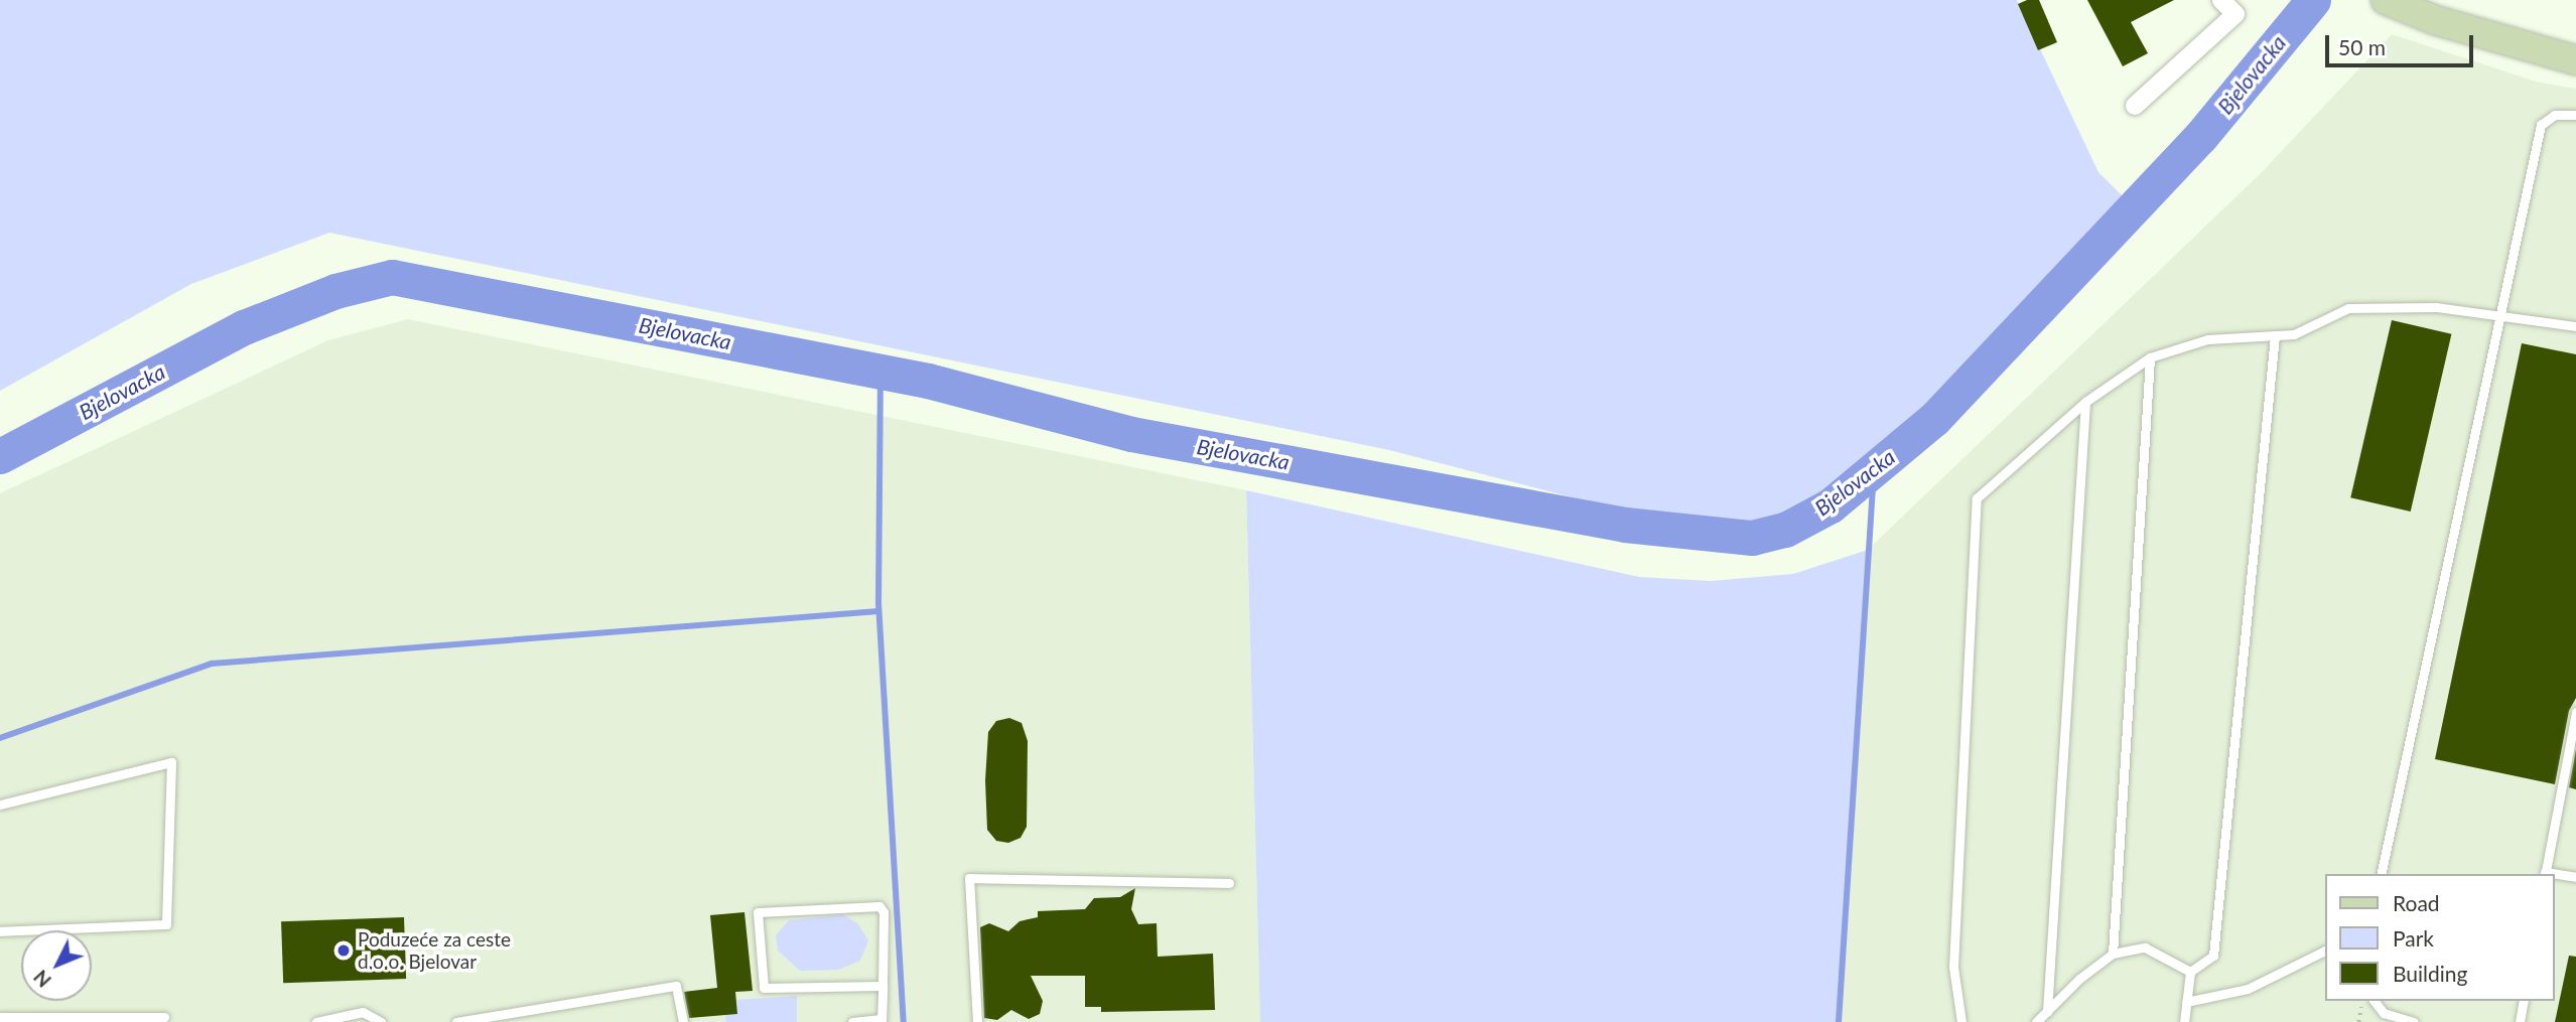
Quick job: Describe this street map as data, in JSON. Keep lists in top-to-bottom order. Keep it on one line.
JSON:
{"water":["Bjelovacka"],"places":["Poduzeće za ceste d.o.o. Bjelovar"],"legend":["Road","Park","Building"],"scale_bar":"50 m","north":"bottom left"}
